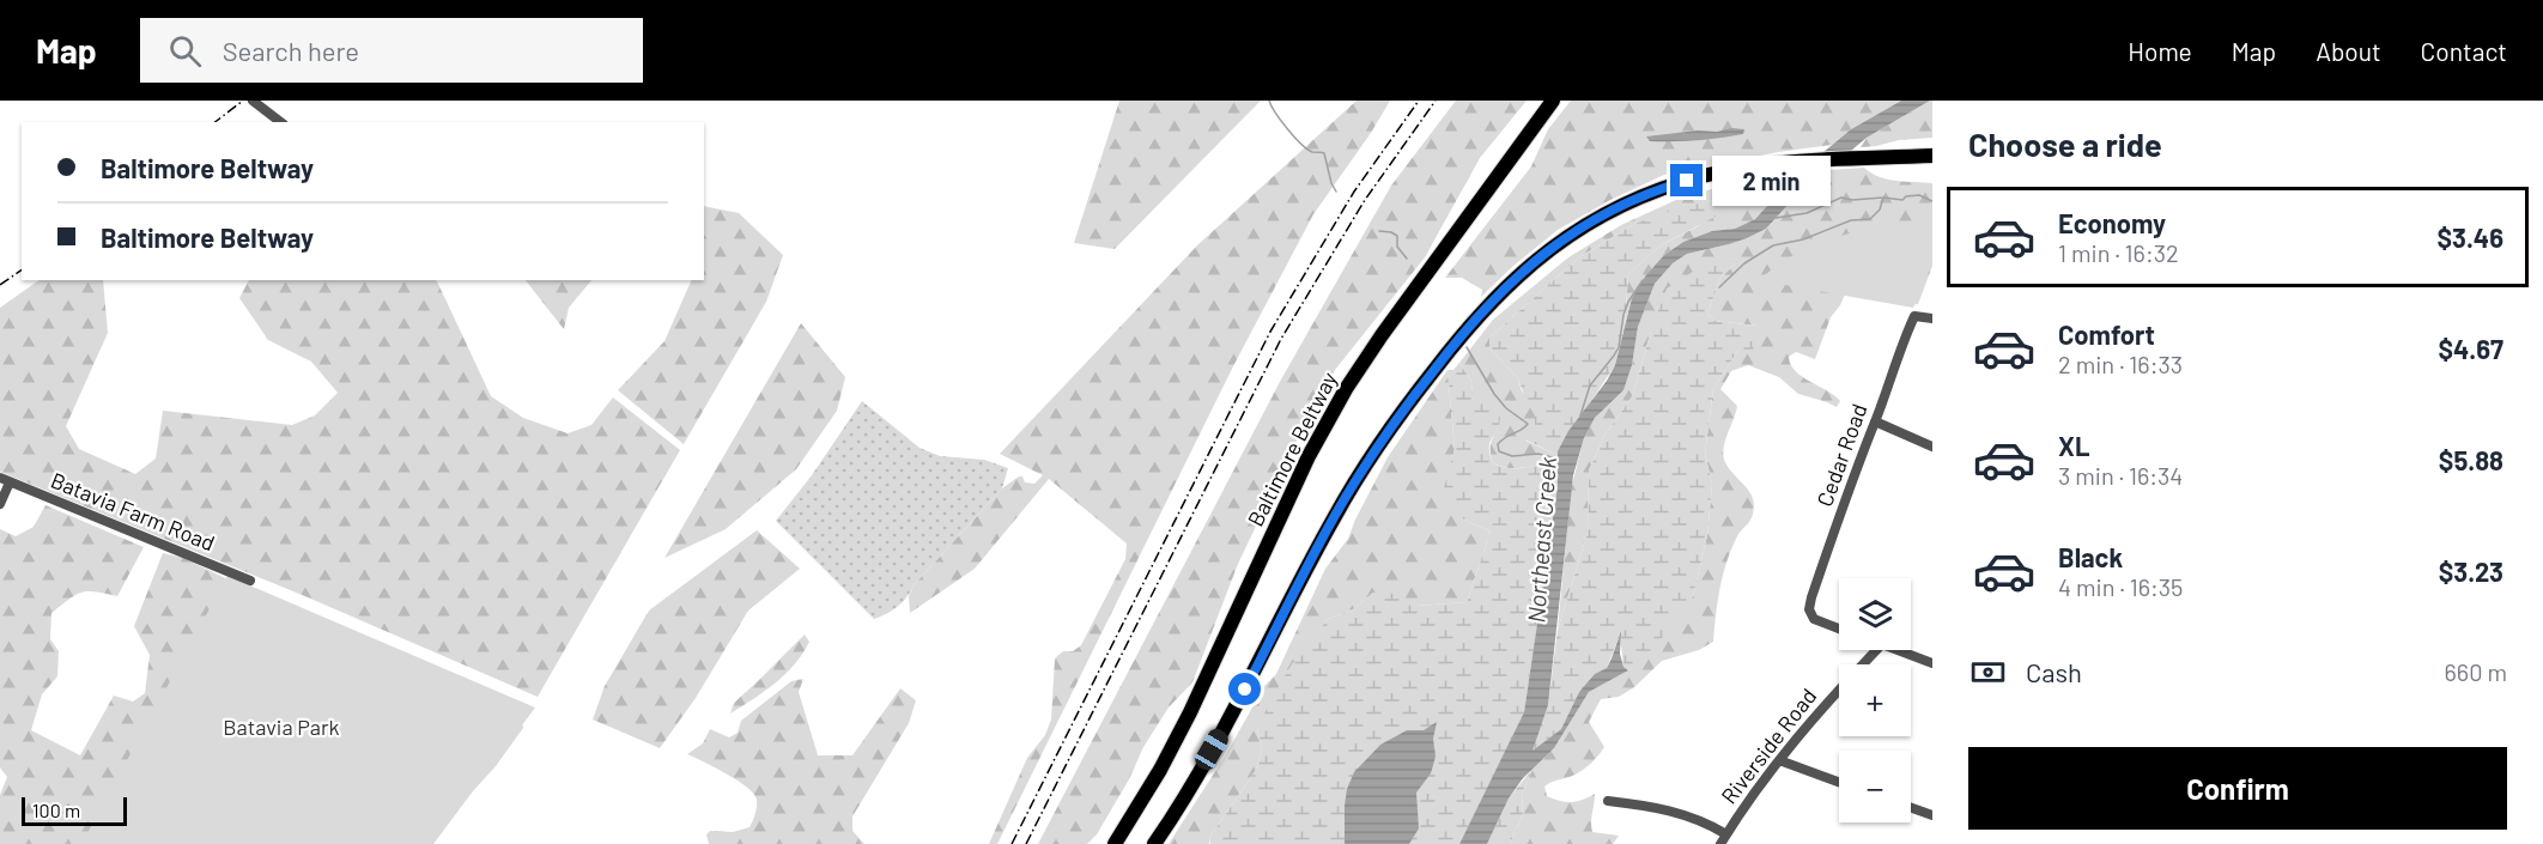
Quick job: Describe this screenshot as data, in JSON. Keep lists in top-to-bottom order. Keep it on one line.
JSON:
{"streets":{"highway":["Baltimore Beltway"],"street":["Cedar Road","Batavia Farm Road","Riverside Road"]},"water":["Northeast Creek"],"parks":["Batavia Park"],"scale_bar":"100 m","page":{"header":"Map","search":"Search here","nav":["Home","Map","About","Contact"],"heading":"Choose a ride","banner":["Baltimore Beltway","Baltimore Beltway"],"bubble":"2 min","list":[{"name":"Economy","note":"1 min · 16:32","value":"$3.46"},{"name":"Comfort","note":"2 min · 16:33","value":"$4.67"},{"name":"XL","note":"3 min · 16:34","value":"$5.88"},{"name":"Black","note":"4 min · 16:35","value":"$3.23"}],"map_buttons":["+","−"],"pay":["Cash","660 m"],"buttons":"Confirm","scale":"100 m"}}
